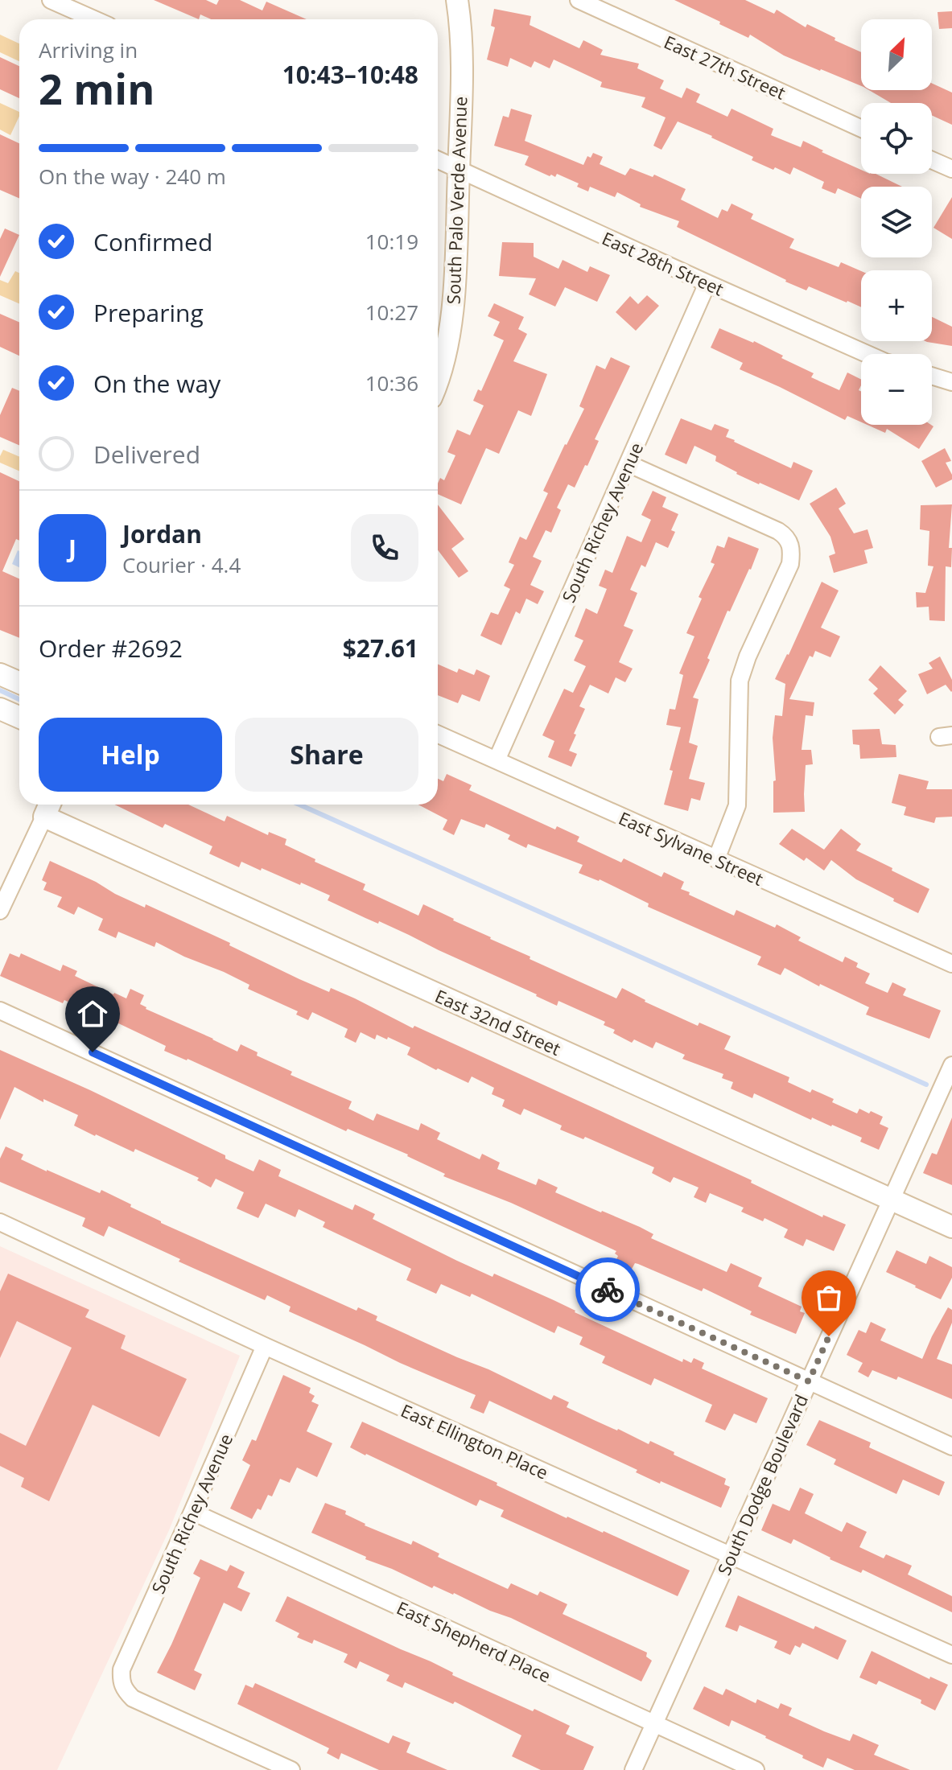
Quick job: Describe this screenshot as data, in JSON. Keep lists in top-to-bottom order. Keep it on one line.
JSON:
{"streets":{"street":["East 27th Street","South Palo Verde Avenue","East 28th Street","South Richey Avenue","East Sylvane Street","East 32nd Street","East Ellington Place","South Dodge Boulevard","East Shepherd Place"]},"crossings":[["South Palo Verde Avenue","East 28th Street"],["East 28th Street","South Richey Avenue"],["South Richey Avenue","East Sylvane Street"],["South Richey Avenue","East Ellington Place"],["South Richey Avenue","East Shepherd Place"],["East 32nd Street","South Dodge Boulevard"],["East Ellington Place","South Dodge Boulevard"],["South Dodge Boulevard","East Shepherd Place"]],"north":"top right","page":{"map_buttons":["+","−"],"heading":["2 min","Arriving in","10:43–10:48"],"panel":["Jordan","Courier · 4.4","Order #2692","$27.61"],"bar":"On the way · 240 m","list":[["Confirmed","10:19"],["Preparing","10:27"],["On the way","10:36"],"Delivered"],"round":"J","buttons":["Help","Share"]}}
